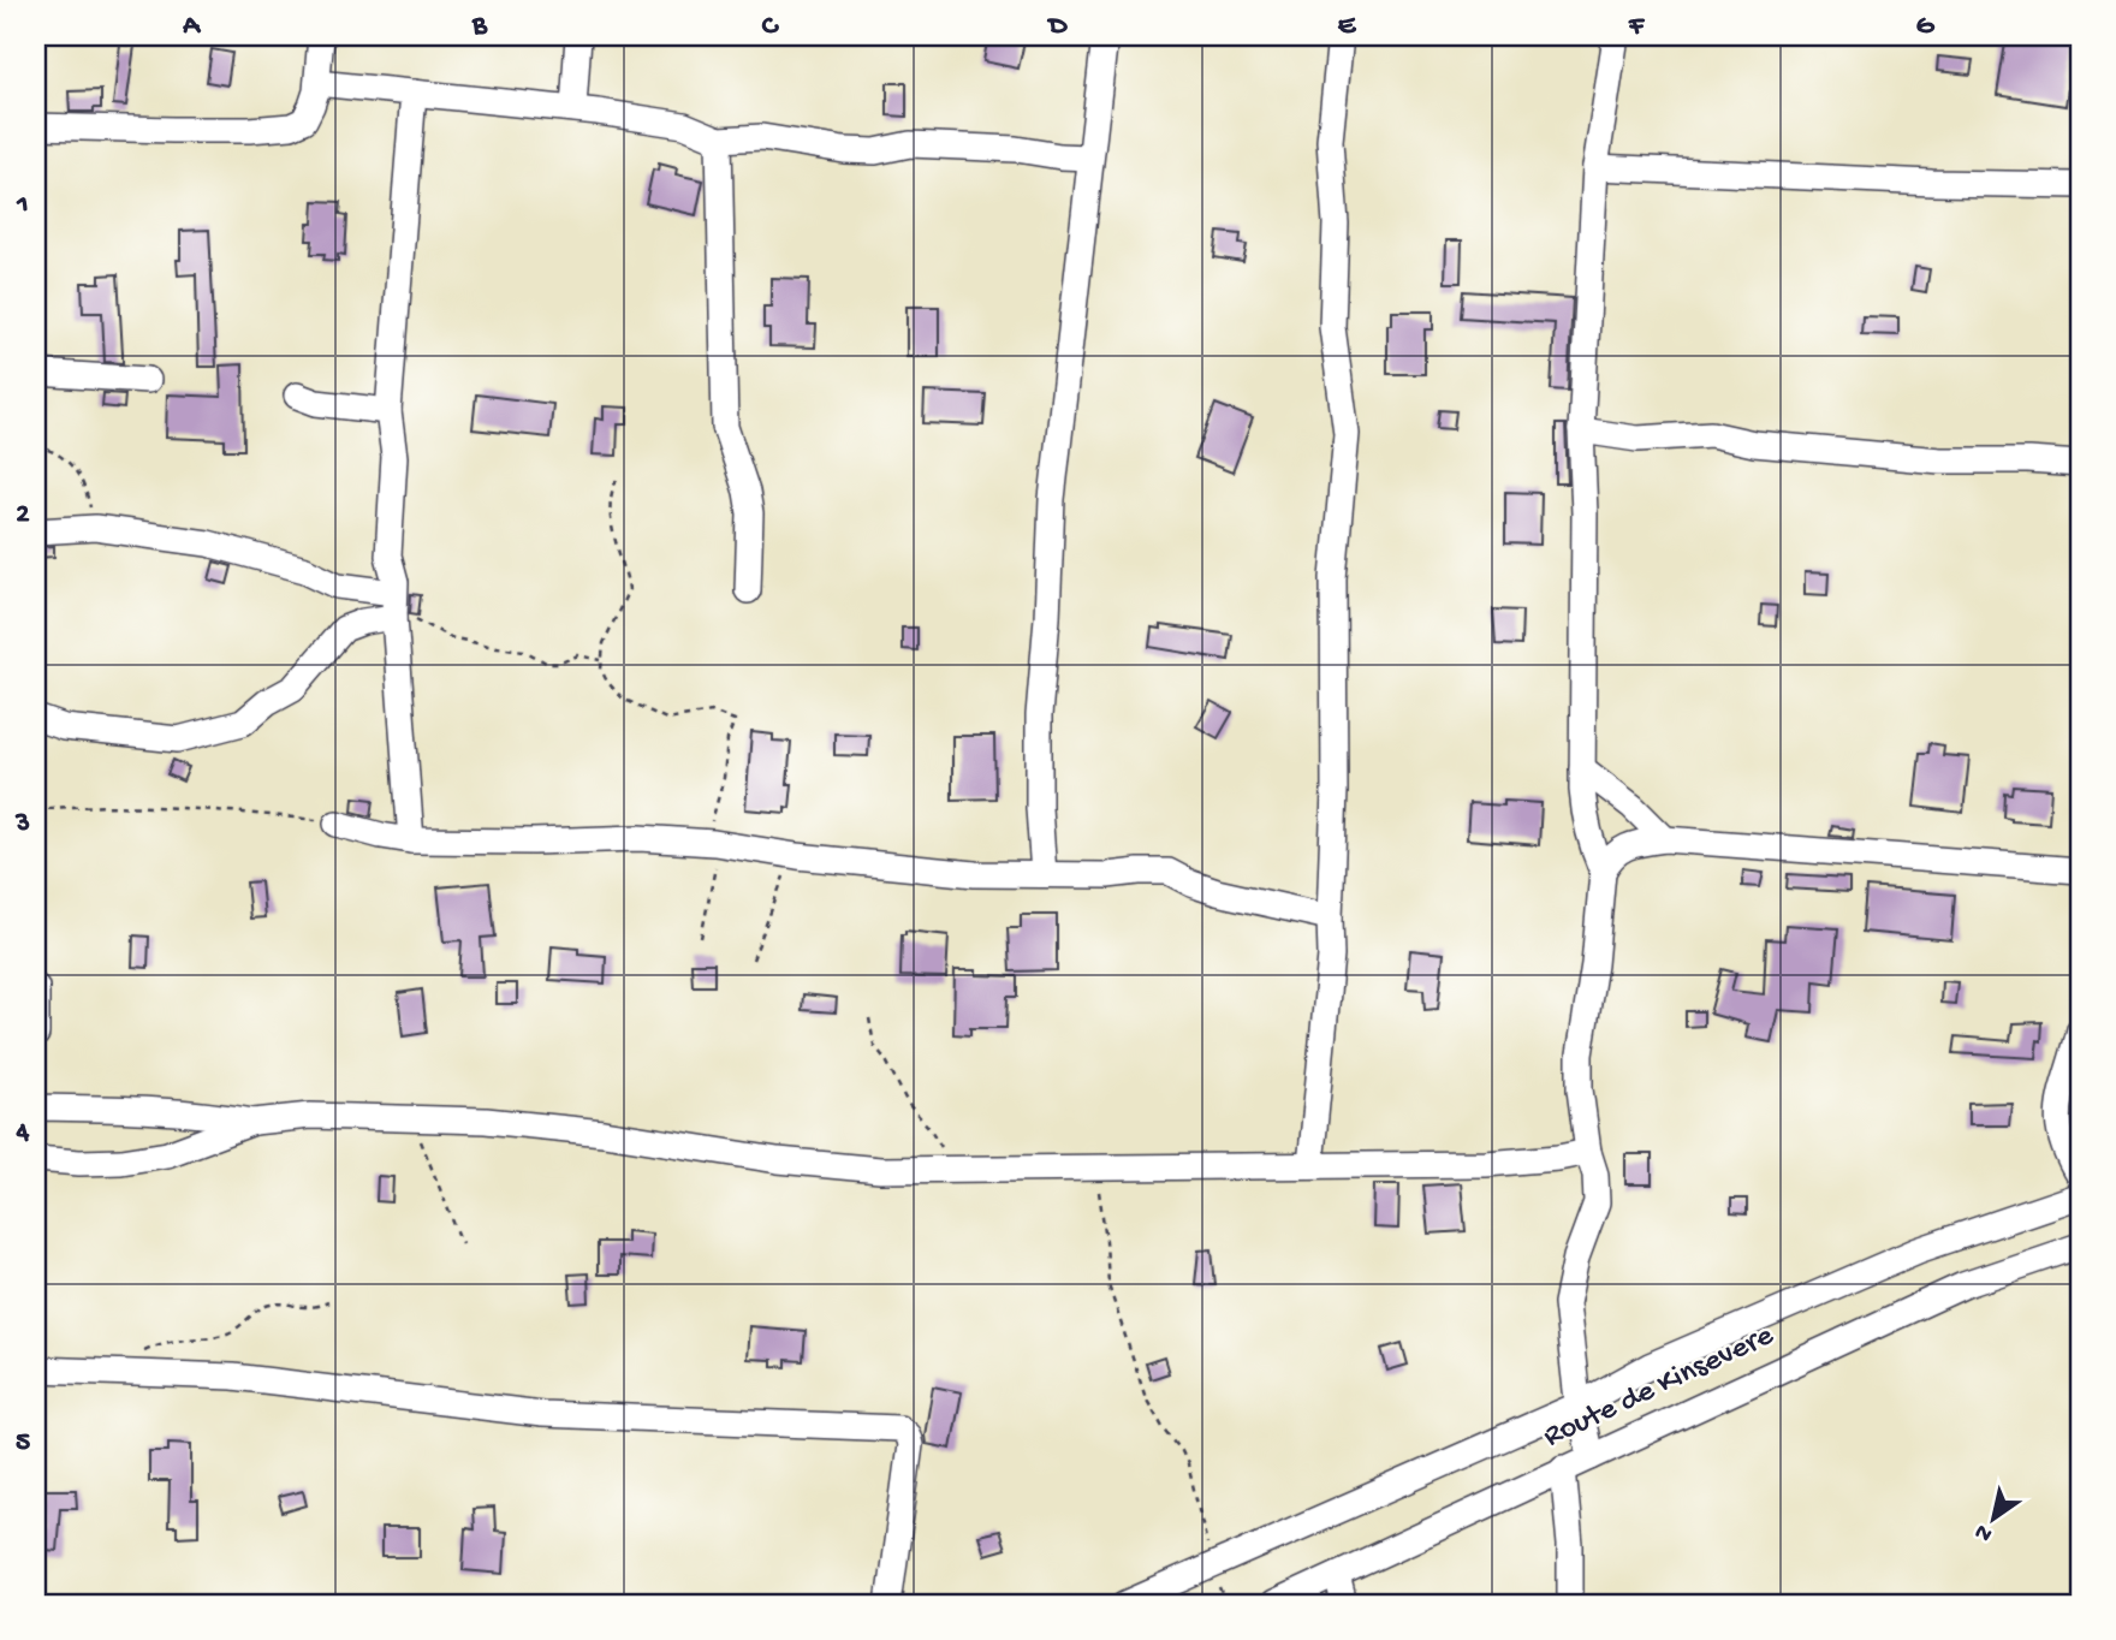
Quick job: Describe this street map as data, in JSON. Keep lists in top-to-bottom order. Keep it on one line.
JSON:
{"streets":{"street":["Route de Kinsevere"]},"north":"bottom left","grid":{"columns":["A","B","C","D","E","F","G"],"rows":["1","2","3","4","5"]}}
